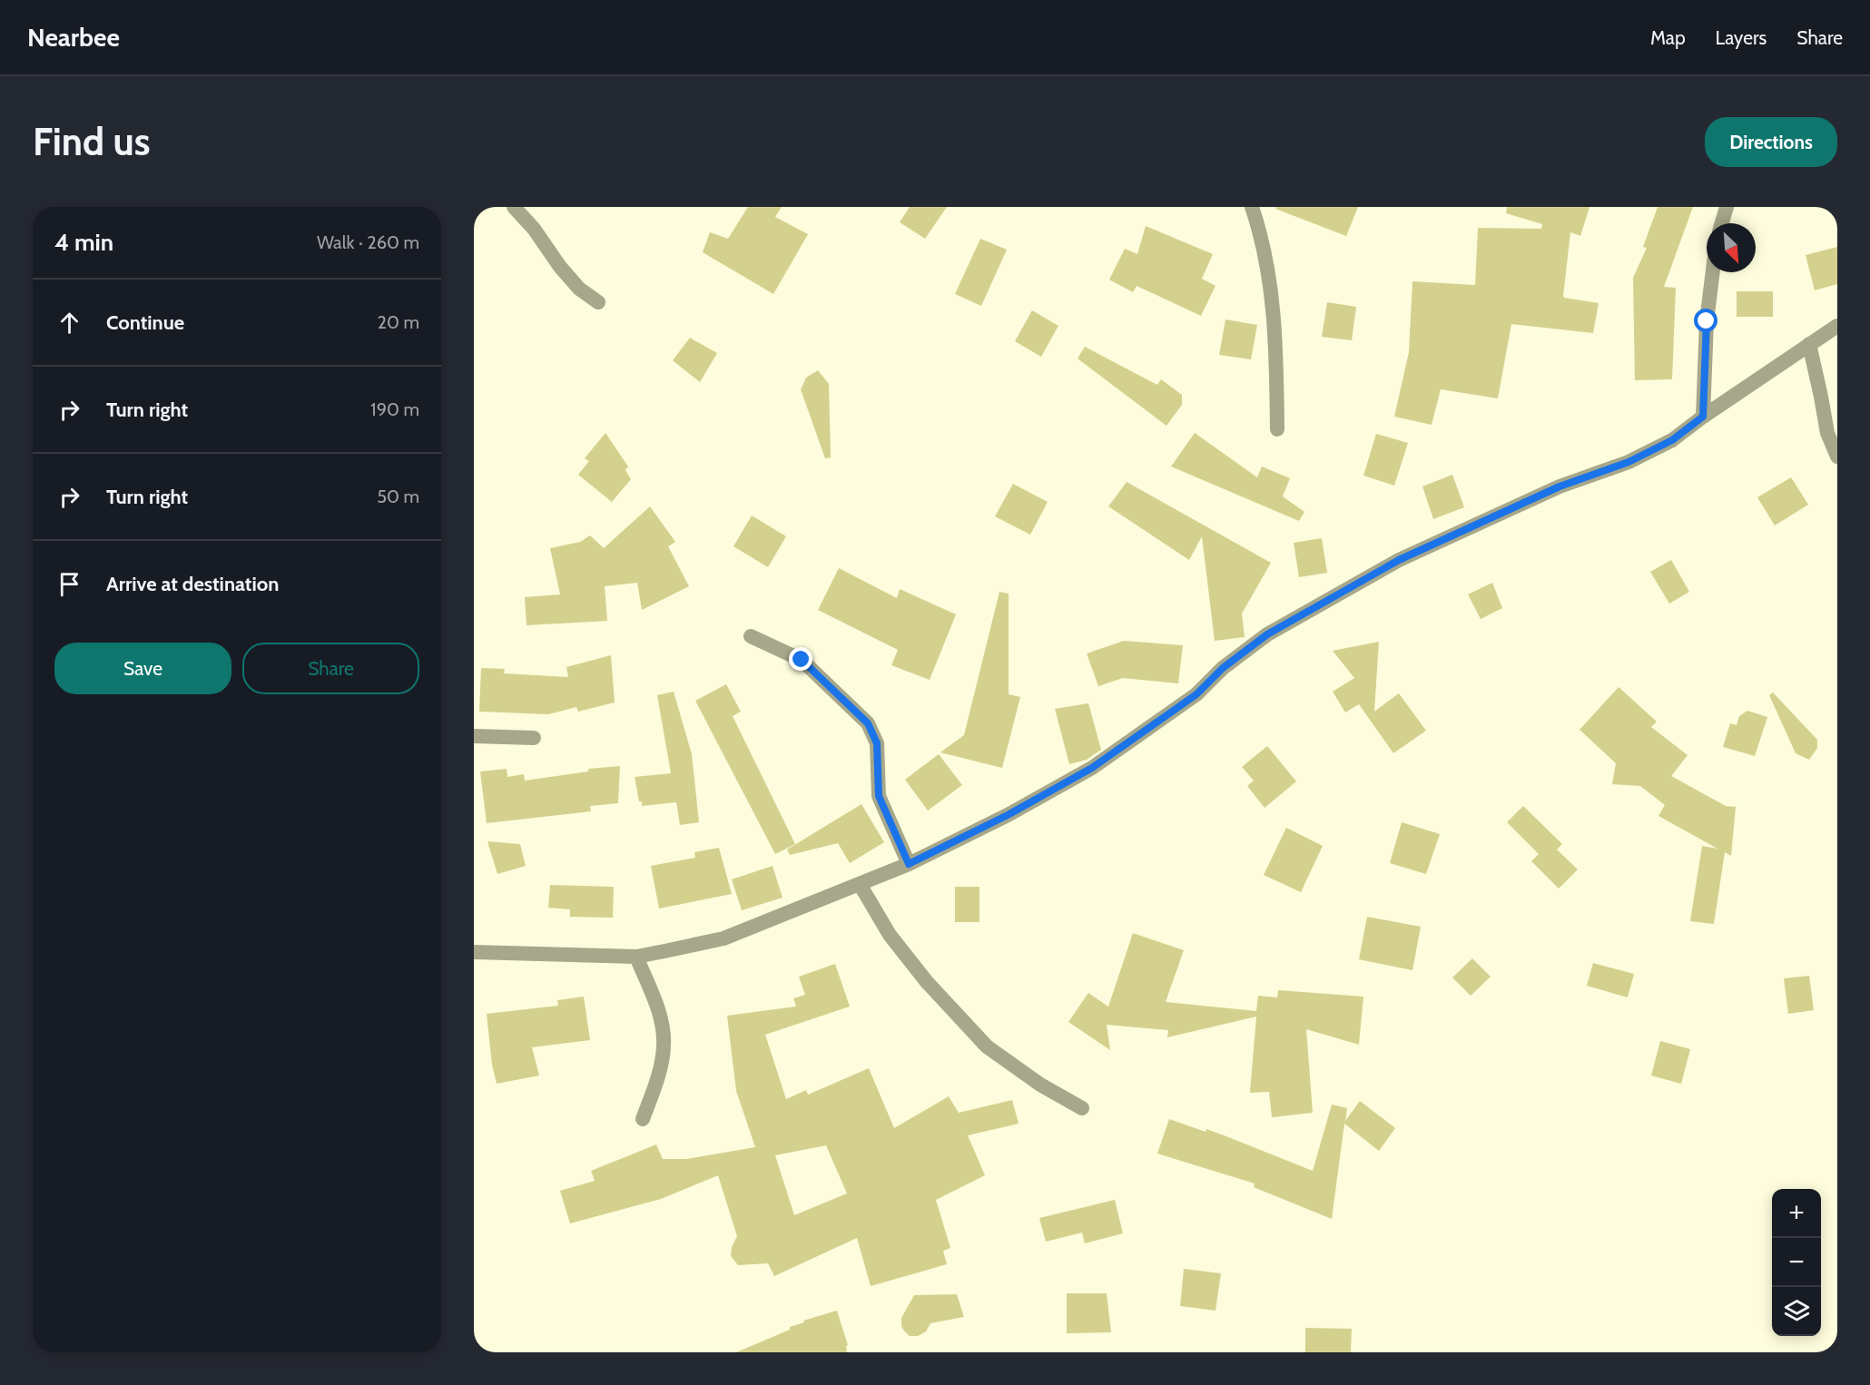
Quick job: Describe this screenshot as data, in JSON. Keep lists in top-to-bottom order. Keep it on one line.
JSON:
{"north":"bottom right","page":{"header":"Nearbee","nav":["Map","Layers","Share"],"buttons":["Directions",["Save","Share"]],"title":"Find us","heading":["4 min","Walk · 260 m"],"list":[["Continue","20 m"],["Turn right","190 m"],["Turn right","50 m"],"Arrive at destination"],"map_buttons":["+","−"]}}
